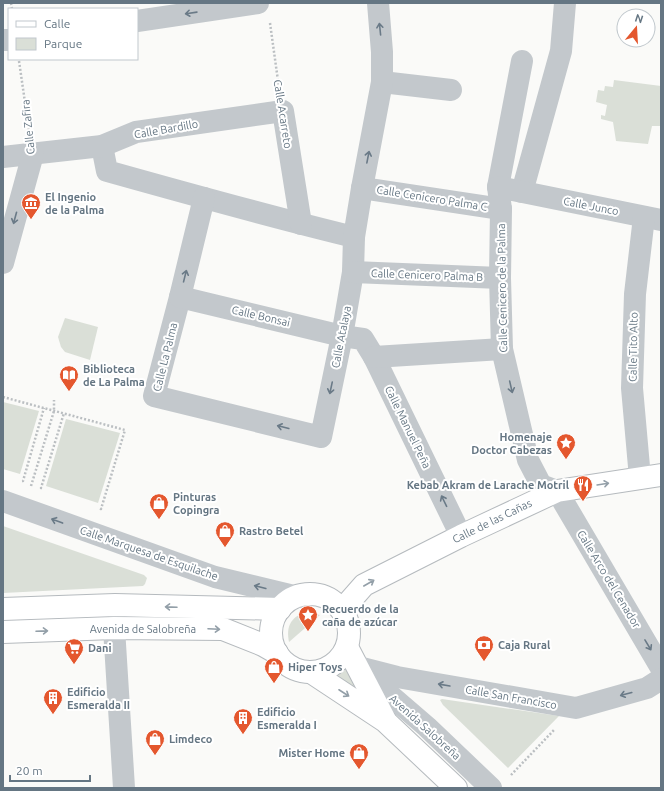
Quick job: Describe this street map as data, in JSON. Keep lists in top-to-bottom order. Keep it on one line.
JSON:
{"streets":{"main road":["Calle de las Cañas","Avenida de Salobreña","Avenida Salobreña"],"street":["Calle Acarreto","Calle Zafira","Calle Bardillo","Calle Cenicero Palma C","Calle Junco","Calle Cenicero Palma B","Calle Cenicero de la Palma","Calle Bonsai","Calle Atalaya","Calle Tito Alto","Calle La Palma","Calle Manuel Peña","Calle Marquesa de Esquilache","Calle Arco del Cenador","Calle San Francisco"]},"crossings":[["Calle Acarreto","Calle Bardillo"],["Calle Zafira","Calle Bardillo"],["Calle Cenicero Palma C","Calle Cenicero de la Palma"],["Calle Junco","Calle Tito Alto"],["Calle Cenicero Palma B","Calle Cenicero de la Palma"],["Calle Cenicero Palma B","Calle Atalaya"],["Calle Cenicero de la Palma","Calle de las Cañas"],["Calle Cenicero de la Palma","Calle Arco del Cenador"],["Calle Bonsai","Calle Atalaya"],["Calle Bonsai","Calle La Palma"],["Calle Bonsai","Calle Manuel Peña"],["Calle Atalaya","Calle La Palma"],["Calle Atalaya","Calle Manuel Peña"],["Calle Tito Alto","Calle de las Cañas"],["Calle Manuel Peña","Calle de las Cañas"],["Calle de las Cañas","Calle Marquesa de Esquilache"],["Calle de las Cañas","Calle Arco del Cenador"],["Calle de las Cañas","Avenida de Salobreña"],["Calle de las Cañas","Avenida Salobreña"],["Calle Marquesa de Esquilache","Avenida de Salobreña"],["Calle Marquesa de Esquilache","Avenida Salobreña"],["Avenida de Salobreña","Avenida Salobreña"],["Calle San Francisco","Avenida Salobreña"]],"one_way":["Calle Zafira","Calle Atalaya","Calle Manuel Peña","Calle de las Cañas","Calle Marquesa de Esquilache","Calle Arco del Cenador","Calle San Francisco"],"places":{"museum":["El Ingenio de la Palma"],"library":["Biblioteca de La Palma"],"place":["Homenaje Doctor Cabezas","Recuerdo de la caña de azúcar"],"restaurant":["Kebab Akram de Larache Motril"],"shop":["Pinturas Copingra","Rastro Betel","Hiper Toys","Limdeco","Mister Home"],"bank":["Caja Rural"],"supermarket":["Dani"],"building":["Edificio Esmeralda II","Edificio Esmeralda I"]},"legend":["Calle","Parque"],"scale_bar":"20 m","north":"top"}
